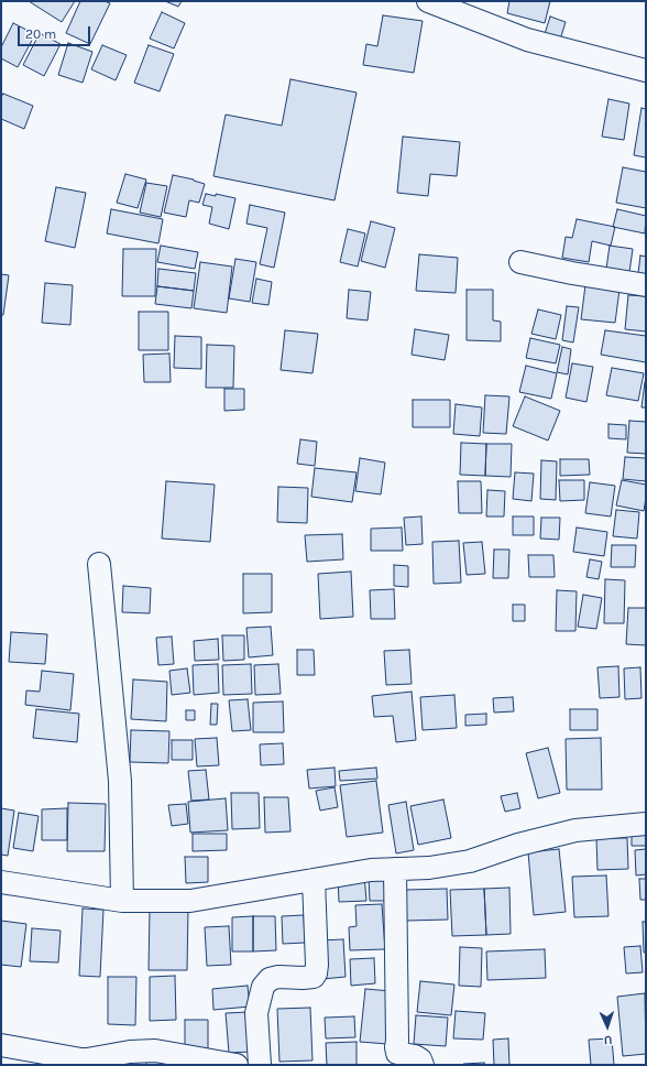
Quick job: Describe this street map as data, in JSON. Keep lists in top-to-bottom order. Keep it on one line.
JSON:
{"scale_bar":"20 m","north":"bottom"}
